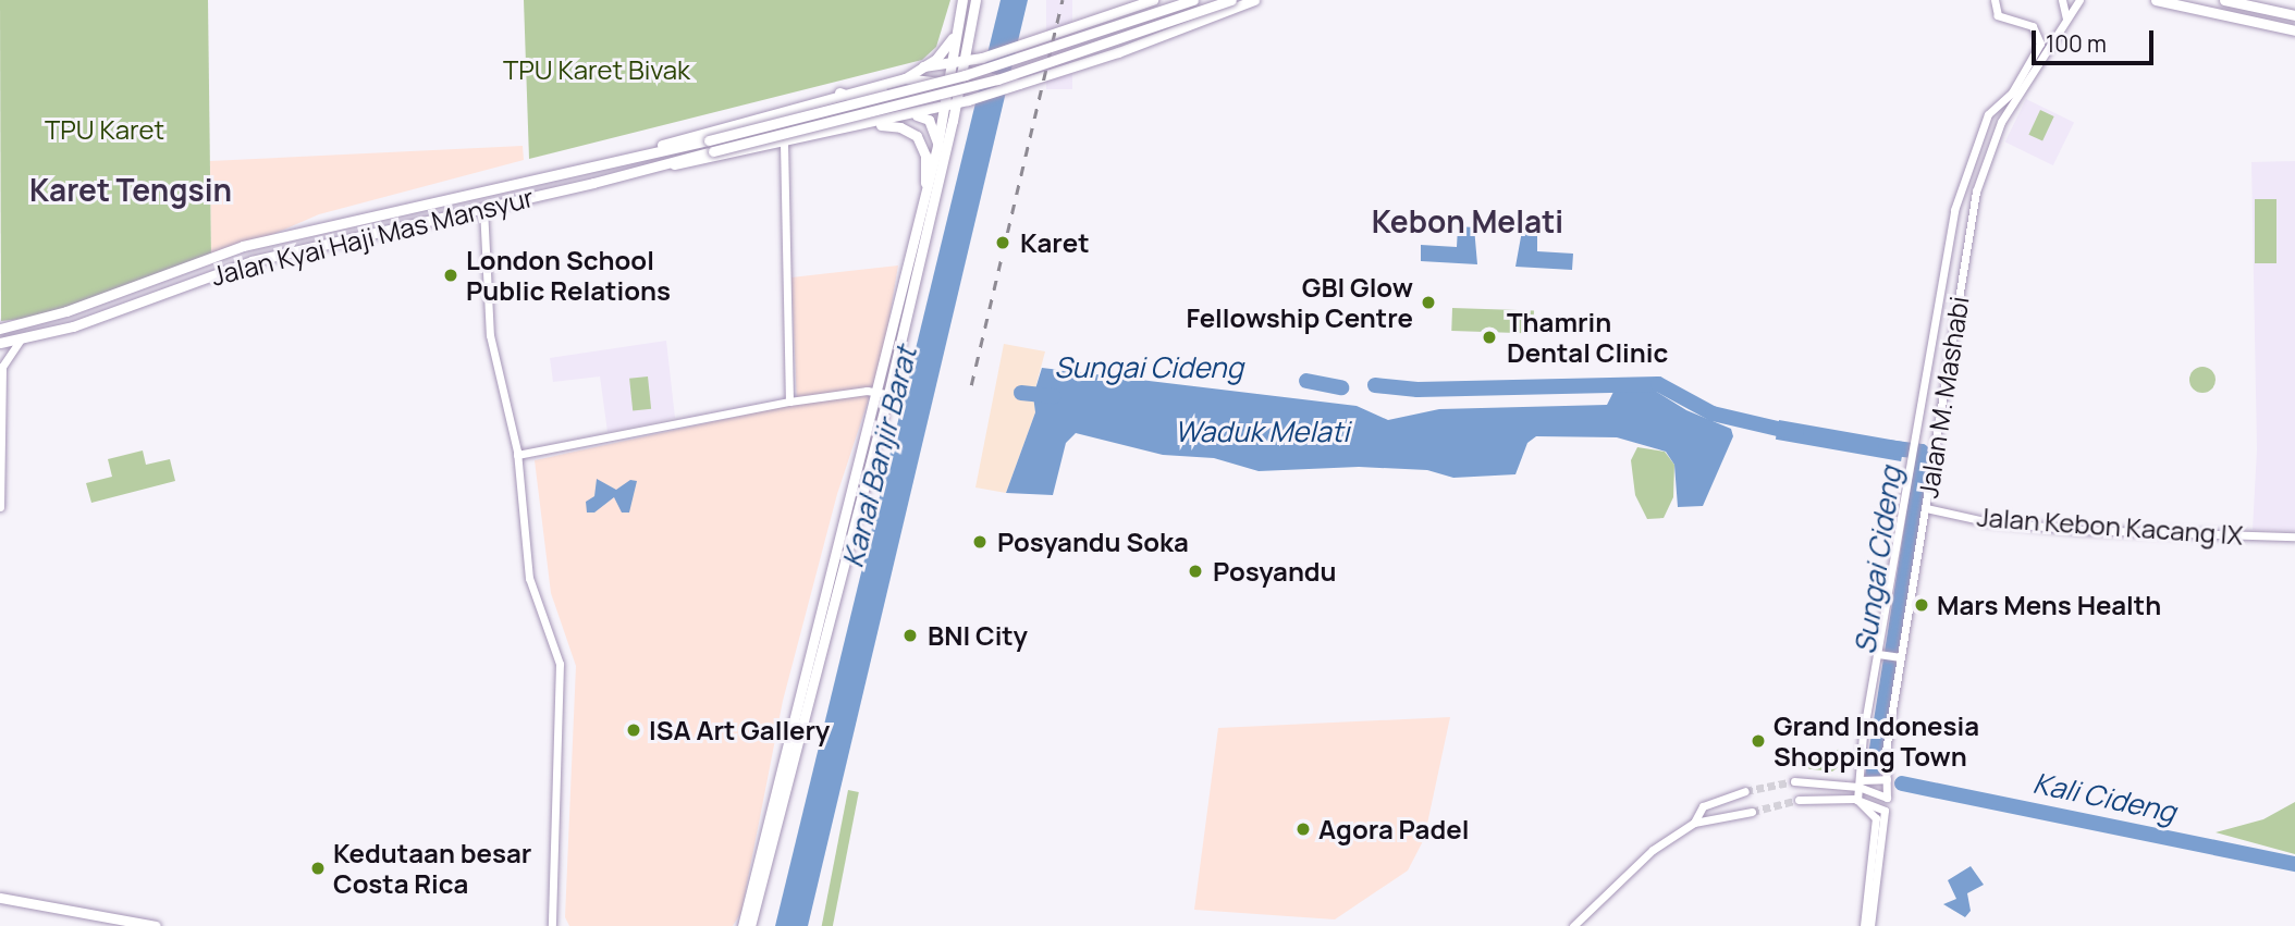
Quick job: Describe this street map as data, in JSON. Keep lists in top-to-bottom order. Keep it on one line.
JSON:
{"streets":{"main road":["Jalan Kyai Haji Mas Mansyur"],"street":["Jalan M. Mashabi","Jalan Kebon Kacang IX"]},"crossings":[["Jalan M. Mashabi","Jalan Kebon Kacang IX"]],"districts":["Karet Tengsin","Kebon Melati"],"water":["Sungai Cideng","Waduk Melati","Kanal Banjir Barat","Kali Cideng"],"parks":["TPU Karet Bivak","TPU Karet"],"places":["Karet","London School Public Relations","GBI Glow Fellowship Centre","Thamrin Dental Clinic","Posyandu Soka","Posyandu","Mars Mens Health","BNI City","ISA Art Gallery","Grand Indonesia Shopping Town","Agora Padel","Kedutaan besar Costa Rica"],"scale_bar":"100 m"}
